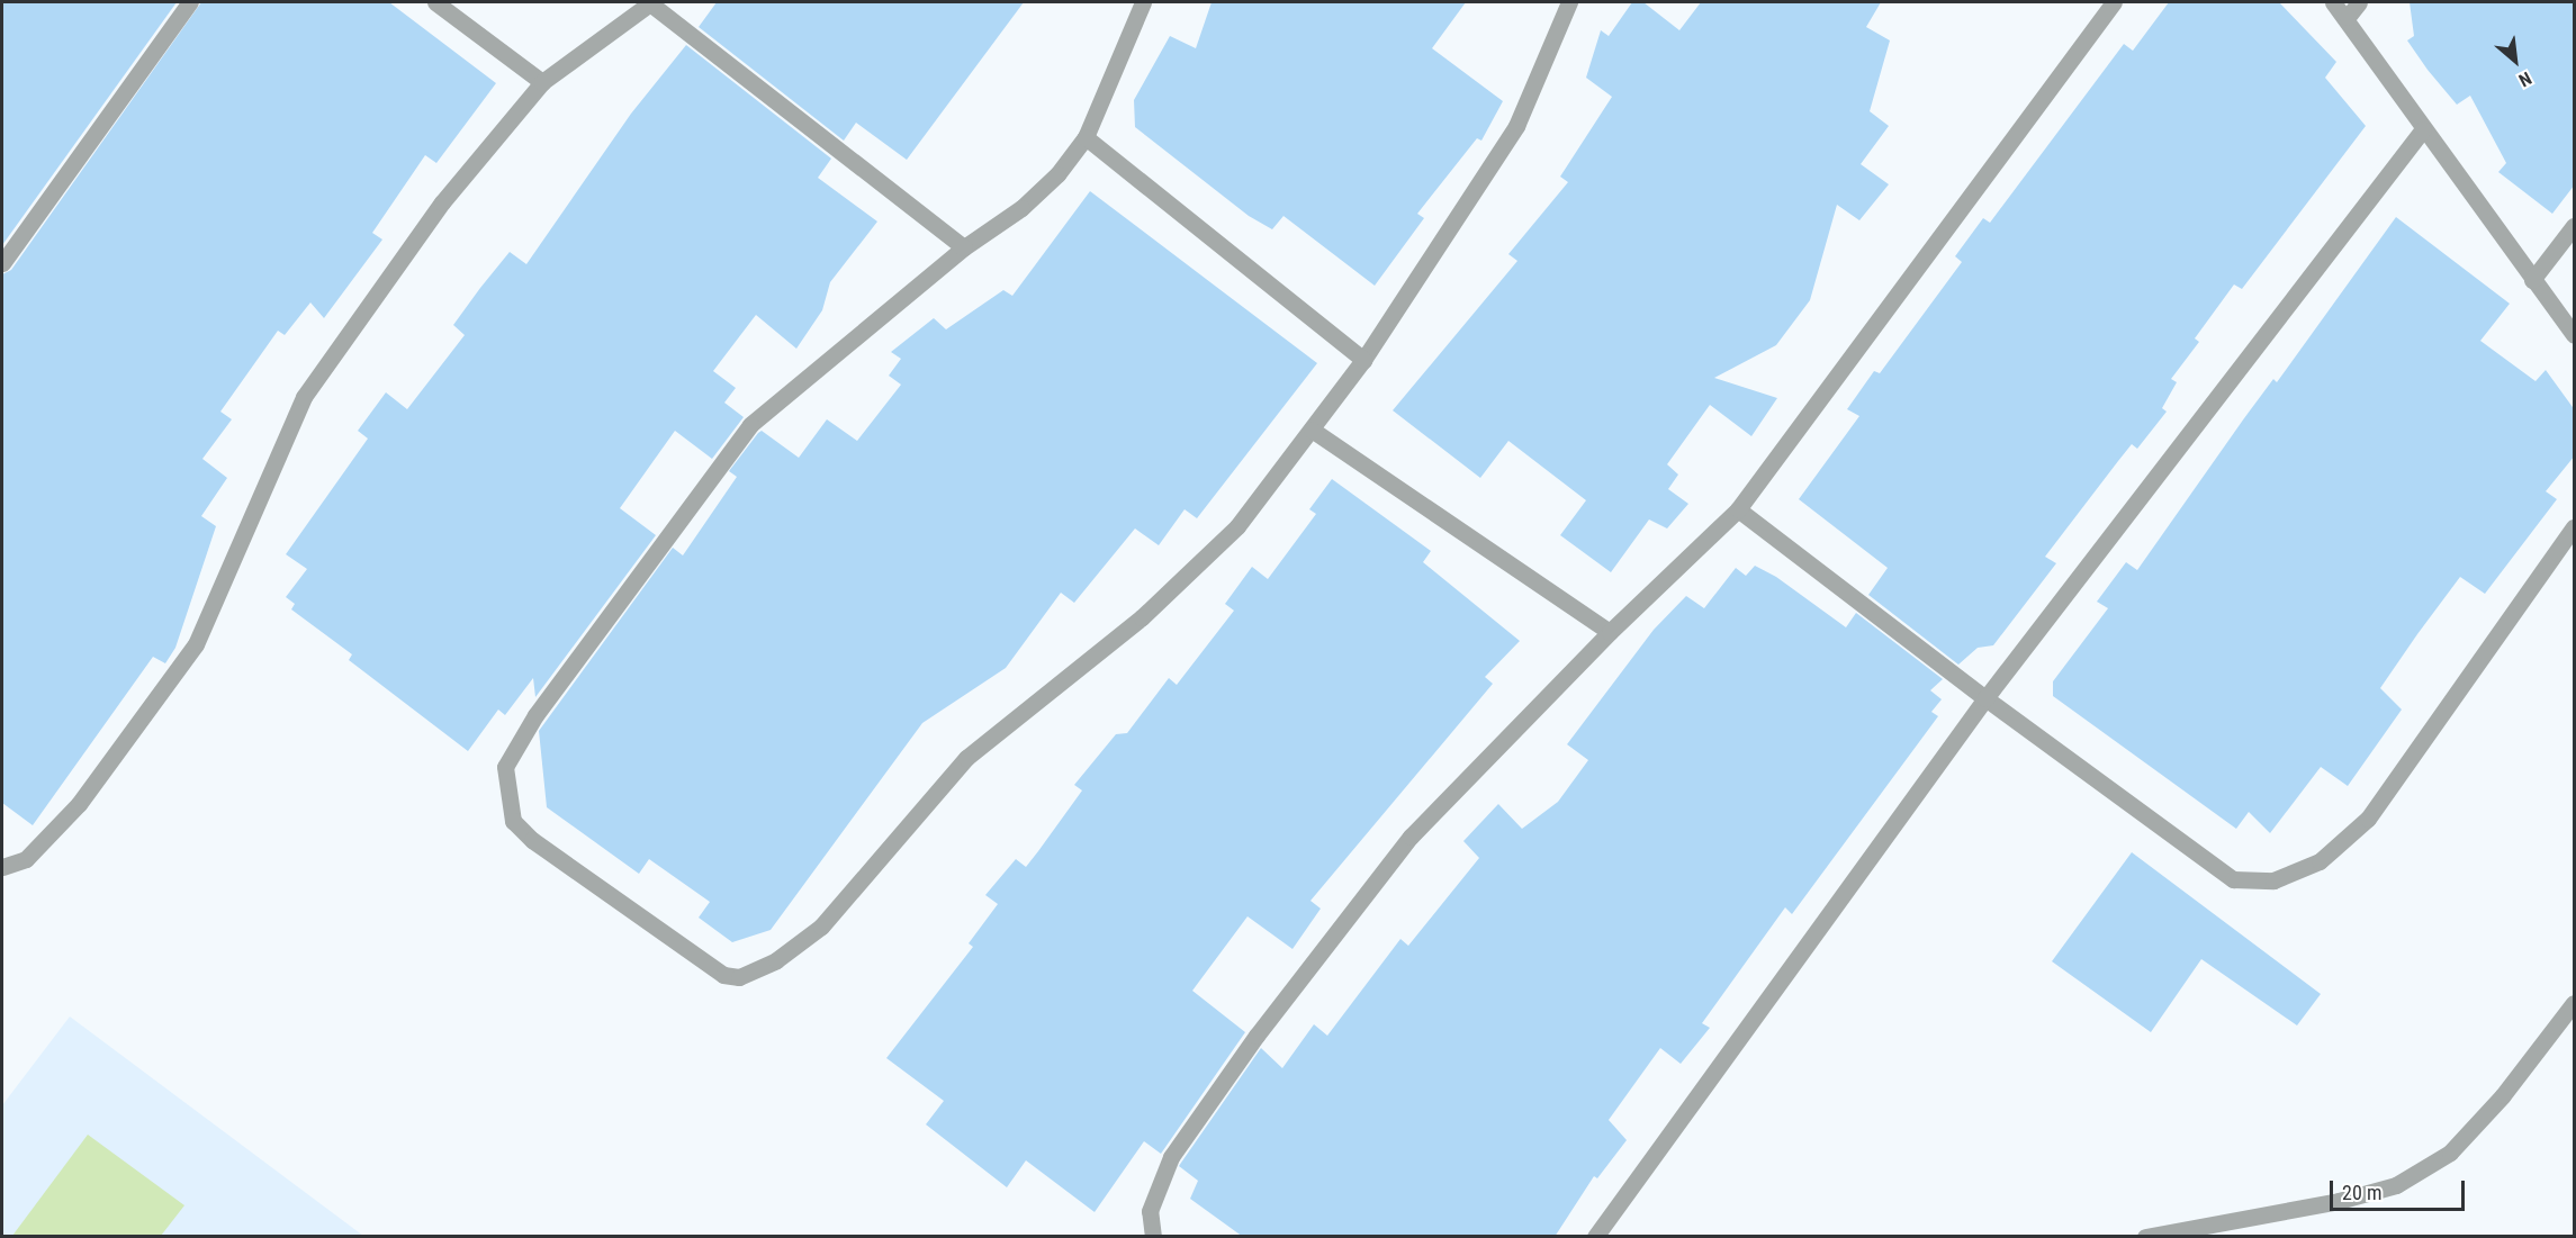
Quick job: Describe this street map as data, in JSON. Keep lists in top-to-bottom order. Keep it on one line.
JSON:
{"scale_bar":"20 m","north":"bottom right"}
